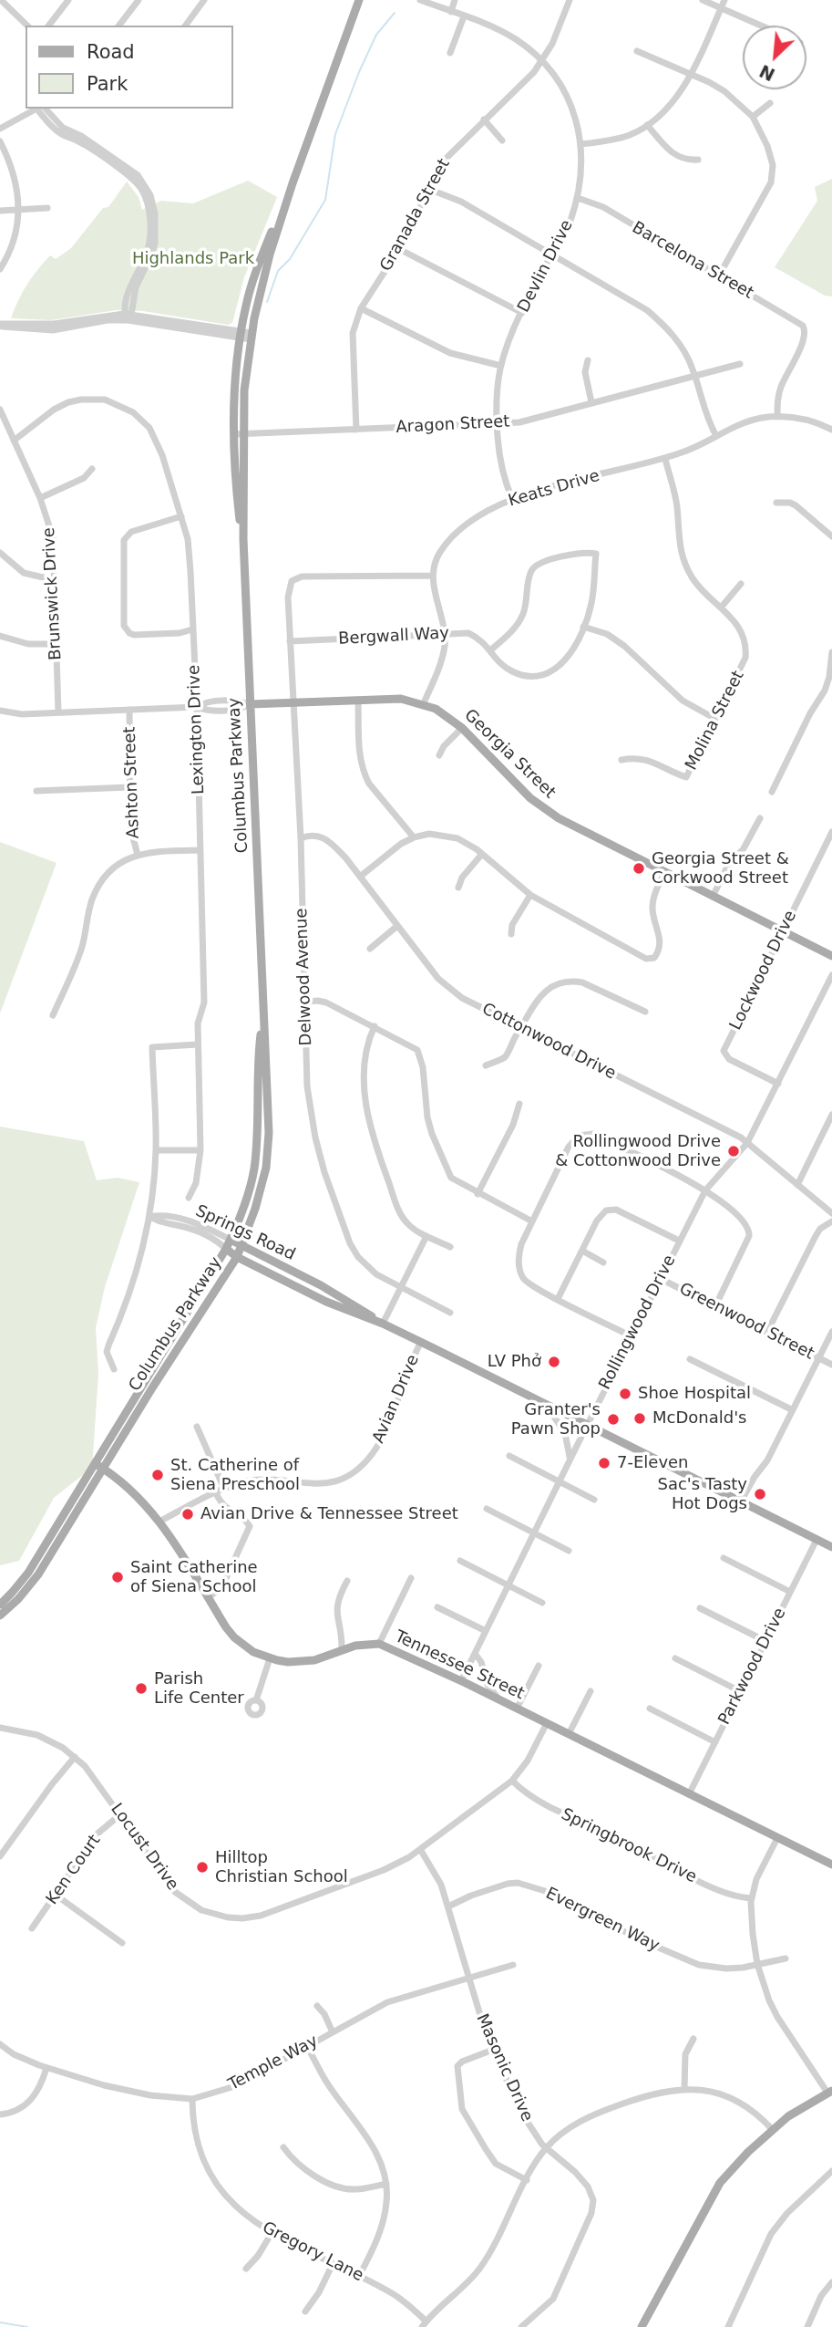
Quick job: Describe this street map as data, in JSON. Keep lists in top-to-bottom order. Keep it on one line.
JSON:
{"streets":{"main road":["Georgia Street","Columbus Parkway","Springs Road","Tennessee Street"],"street":["Granada Street","Barcelona Street","Devlin Drive","Aragon Street","Keats Drive","Brunswick Drive","Bergwall Way","Molina Street","Lexington Drive","Ashton Street","Lockwood Drive","Delwood Avenue","Cottonwood Drive","Greenwood Street","Rollingwood Drive","Avian Drive","Parkwood Drive","Springbrook Drive","Locust Drive","Ken Court","Evergreen Way","Temple Way","Masonic Drive","Gregory Lane"]},"crossings":[["Granada Street","Devlin Drive"],["Granada Street","Aragon Street"],["Barcelona Street","Devlin Drive"],["Barcelona Street","Keats Drive"],["Devlin Drive","Aragon Street"],["Devlin Drive","Keats Drive"],["Aragon Street","Columbus Parkway"],["Keats Drive","Molina Street"],["Keats Drive","Delwood Avenue"],["Brunswick Drive","Lexington Drive"],["Brunswick Drive","Georgia Street"],["Bergwall Way","Delwood Avenue"],["Lexington Drive","Georgia Street"],["Georgia Street","Columbus Parkway"],["Georgia Street","Ashton Street"],["Georgia Street","Lockwood Drive"],["Georgia Street","Delwood Avenue"],["Columbus Parkway","Springs Road"],["Columbus Parkway","Tennessee Street"],["Lockwood Drive","Rollingwood Drive"],["Delwood Avenue","Cottonwood Drive"],["Cottonwood Drive","Rollingwood Drive"],["Springs Road","Rollingwood Drive"],["Springs Road","Avian Drive"],["Springs Road","Parkwood Drive"],["Greenwood Street","Rollingwood Drive"],["Rollingwood Drive","Tennessee Street"],["Avian Drive","Tennessee Street"],["Tennessee Street","Parkwood Drive"],["Tennessee Street","Locust Drive"],["Springbrook Drive","Locust Drive"],["Locust Drive","Ken Court"],["Locust Drive","Masonic Drive"],["Evergreen Way","Masonic Drive"],["Temple Way","Masonic Drive"],["Temple Way","Gregory Lane"]],"parks":["Highlands Park"],"places":["Georgia Street & Corkwood Street","Rollingwood Drive & Cottonwood Drive","LV Phở","Shoe Hospital","McDonald's","Granter's Pawn Shop","7-Eleven","St. Catherine of Siena Preschool","Sac's Tasty Hot Dogs","Avian Drive & Tennessee Street","Saint Catherine of Siena School","Parish Life Center","Hilltop Christian School"],"legend":["Road","Park"],"north":"bottom left"}
